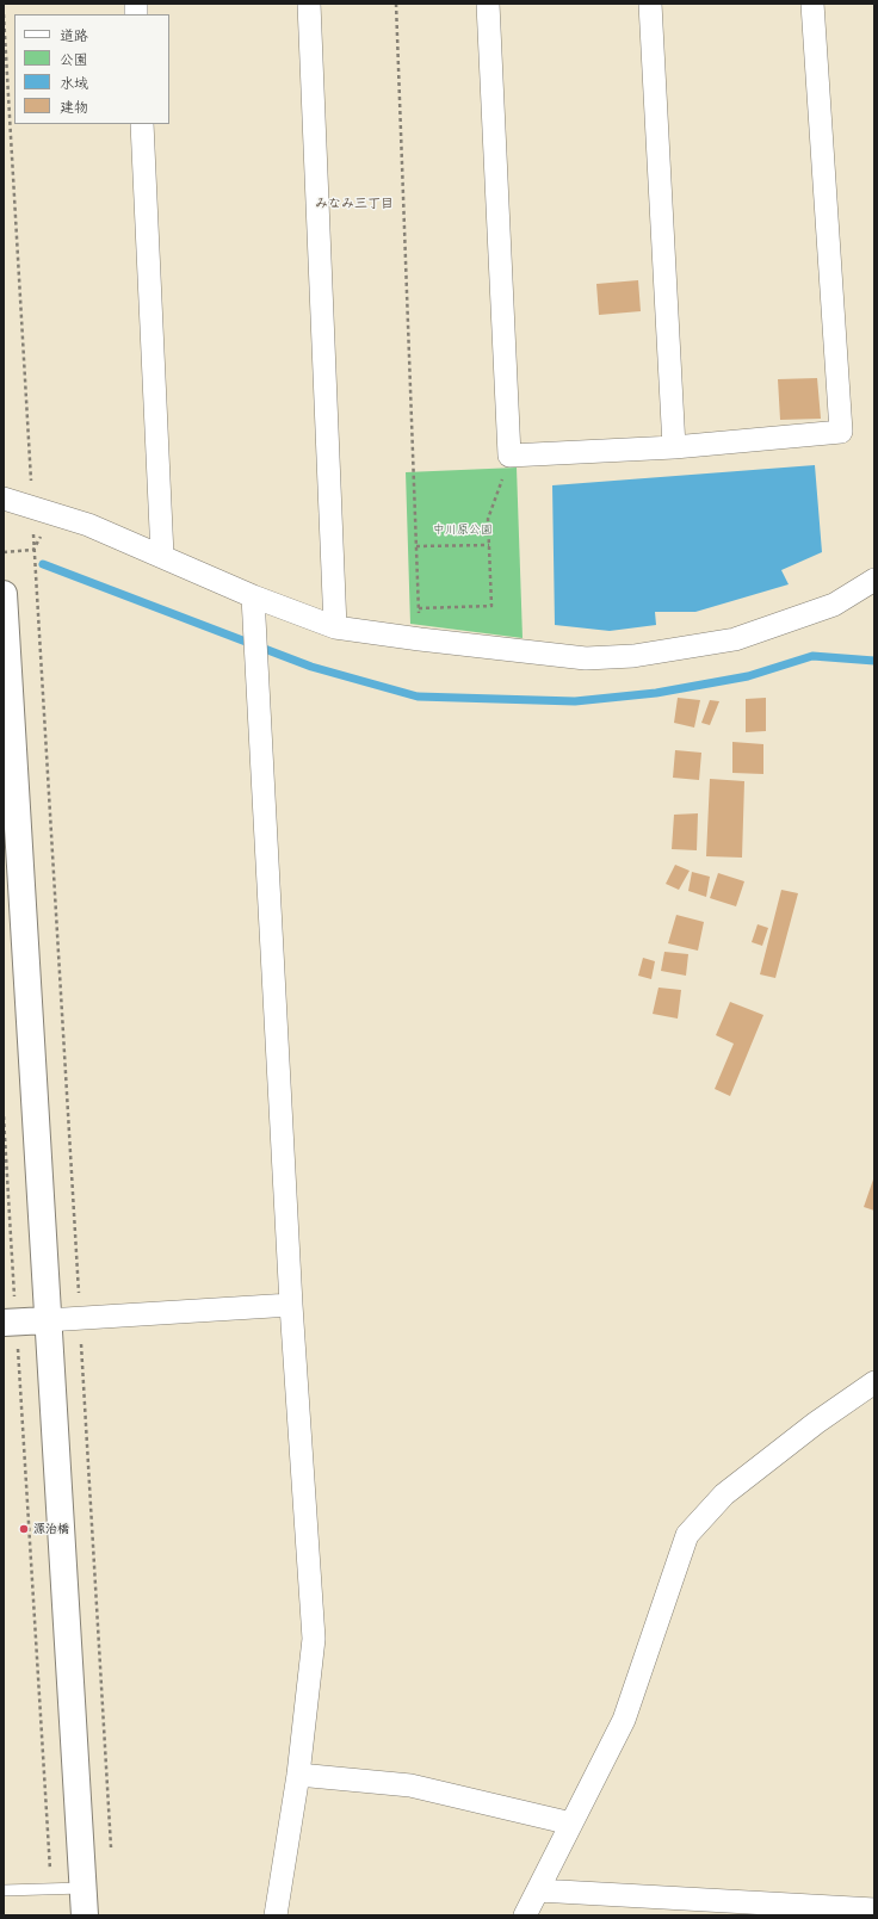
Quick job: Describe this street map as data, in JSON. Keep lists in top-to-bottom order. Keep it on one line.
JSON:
{"districts":["みなみ三丁目"],"parks":["中川原公園"],"places":["源治橋"],"legend":["道路","公園","水域","建物"]}
